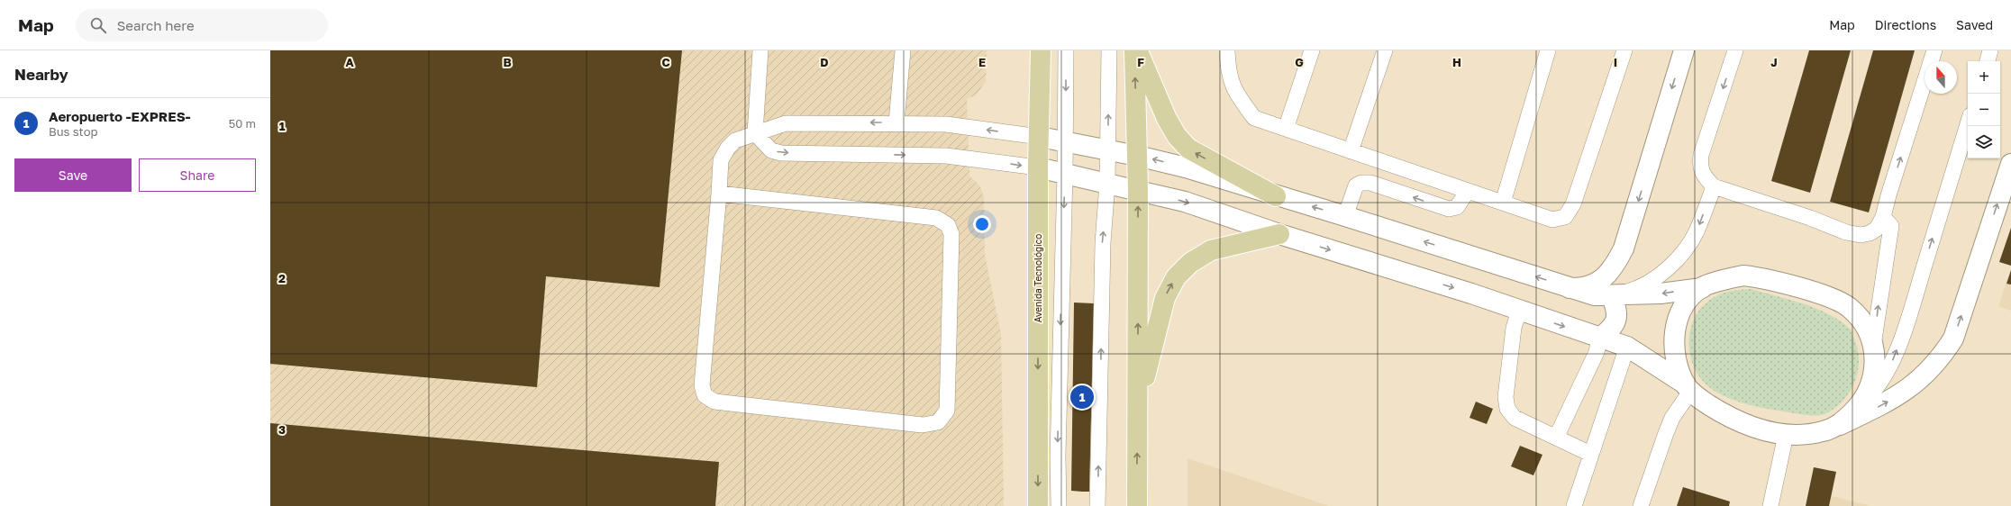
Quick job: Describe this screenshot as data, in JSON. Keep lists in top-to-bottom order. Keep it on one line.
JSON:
{"streets":{"main road":["Avenida Tecnológico"]},"north":"top","page":{"header":"Map","search":"Search here","nav":["Map","Directions","Saved"],"heading":"Nearby","map_buttons":["+","−"],"list":[{"mark":"1","name":"Aeropuerto -EXPRES-","note":"Bus stop","value":"50 m"}],"buttons":["Save","Share"],"pins":"1"},"grid":{"columns":["A","B","C","D","E","F","G","H","I","J"],"rows":["1","2","3"]}}
